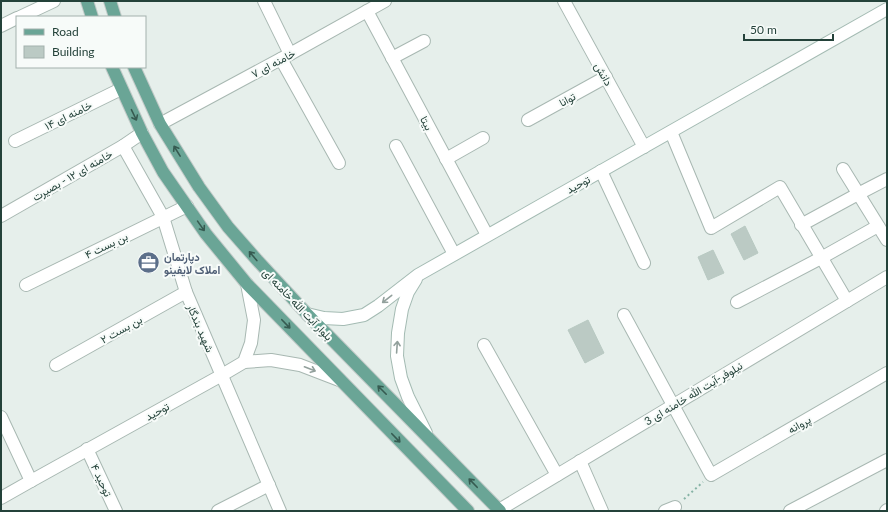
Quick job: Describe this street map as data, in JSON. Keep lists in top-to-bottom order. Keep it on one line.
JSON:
{"streets":{"main road":["بلوار آیت الله خامنه ای"],"street":["خامنه ای ۷","دانش","توانا","خامنه ای ۱۴","بیتا","خامنه ای ۱۲ - بصیرت","توحید","بن بست ۴","شهید بندگار","بن بست ۲","نیلوفر-آیت الله خامنه ای 3","پروانه","توحید ۴"]},"crossings":[["خامنه ای ۷","بیتا"],["خامنه ای ۷","بلوار آیت الله خامنه ای"],["دانش","توانا"],["دانش","توحید"],["خامنه ای ۱۴","بلوار آیت الله خامنه ای"],["بیتا","توحید"],["خامنه ای ۱۲ - بصیرت","بلوار آیت الله خامنه ای"],["خامنه ای ۱۲ - بصیرت","شهید بندگار"],["توحید","بلوار آیت الله خامنه ای"],["توحید","شهید بندگار"],["توحید","توحید ۴"],["بن بست ۴","بلوار آیت الله خامنه ای"],["بن بست ۴","شهید بندگار"],["بلوار آیت الله خامنه ای","نیلوفر-آیت الله خامنه ای 3"],["شهید بندگار","بن بست ۲"]],"places":{"office":["دپارتمان املاک لایفینو"]},"legend":["Road","Building"],"scale_bar":"50 m"}
